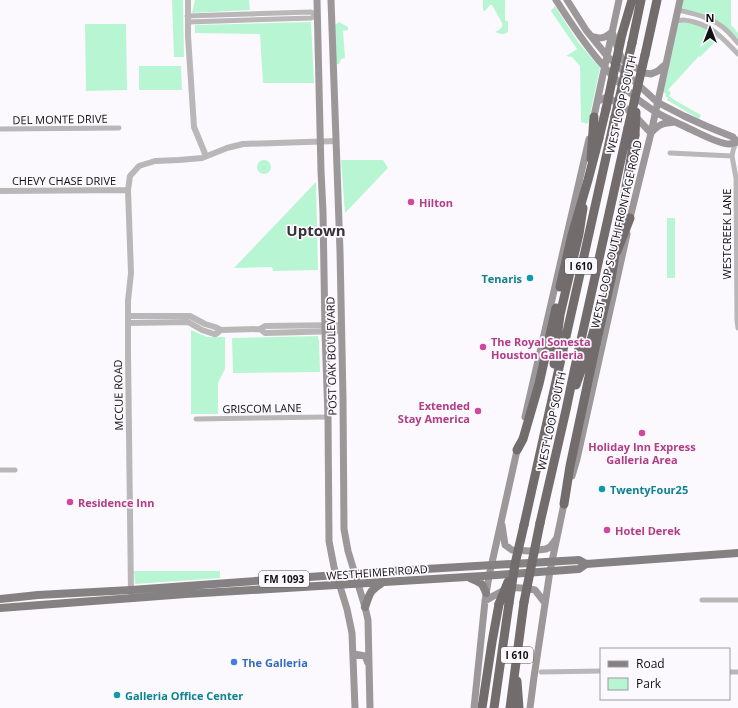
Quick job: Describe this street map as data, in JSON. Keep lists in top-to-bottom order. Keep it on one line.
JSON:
{"streets":{"highway":["WEST LOOP SOUTH","I 610"],"main road":["WEST LOOP SOUTH FRONTAGE ROAD","POST OAK BOULEVARD","WESTHEIMER ROAD","FM 1093"],"street":["DEL MONTE DRIVE","CHEVY CHASE DRIVE","WESTCREEK LANE","MCCUE ROAD","GRISCOM LANE"]},"crossings":[["WEST LOOP SOUTH","I 610"],["CHEVY CHASE DRIVE","MCCUE ROAD"],["WEST LOOP SOUTH FRONTAGE ROAD","WESTHEIMER ROAD"],["POST OAK BOULEVARD","MCCUE ROAD"],["POST OAK BOULEVARD","GRISCOM LANE"],["POST OAK BOULEVARD","WESTHEIMER ROAD"],["MCCUE ROAD","WESTHEIMER ROAD"]],"districts":["Uptown"],"places":["Hilton","Tenaris","The Royal Sonesta Houston Galleria","Extended Stay America","Holiday Inn Express Galleria Area","TwentyFour25","Residence Inn","Hotel Derek","The Galleria","Galleria Office Center"],"legend":["Road","Park"],"north":"top"}
